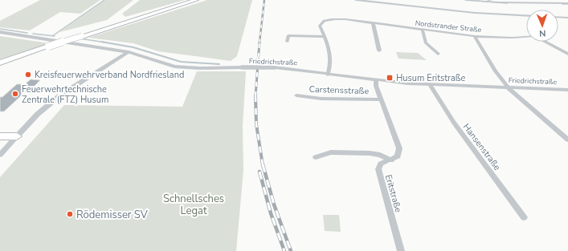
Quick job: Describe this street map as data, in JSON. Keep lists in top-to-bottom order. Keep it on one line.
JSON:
{"streets":{"street":["Nordstrander Straße","Friedrichstraße","Carstensstraße","Hansenstraße","Eritstraße"]},"crossings":[["Friedrichstraße","Hansenstraße"],["Friedrichstraße","Eritstraße"],["Carstensstraße","Eritstraße"]],"parks":["Schnellsches Legat"],"places":{"other":["Kreisfeuerwehrverband Nordfriesland","Feuerwehrtechnische Zentrale (FTZ) Husum","Rödemisser SV"],"transit":["Husum Eritstraße"]},"north":"bottom"}
